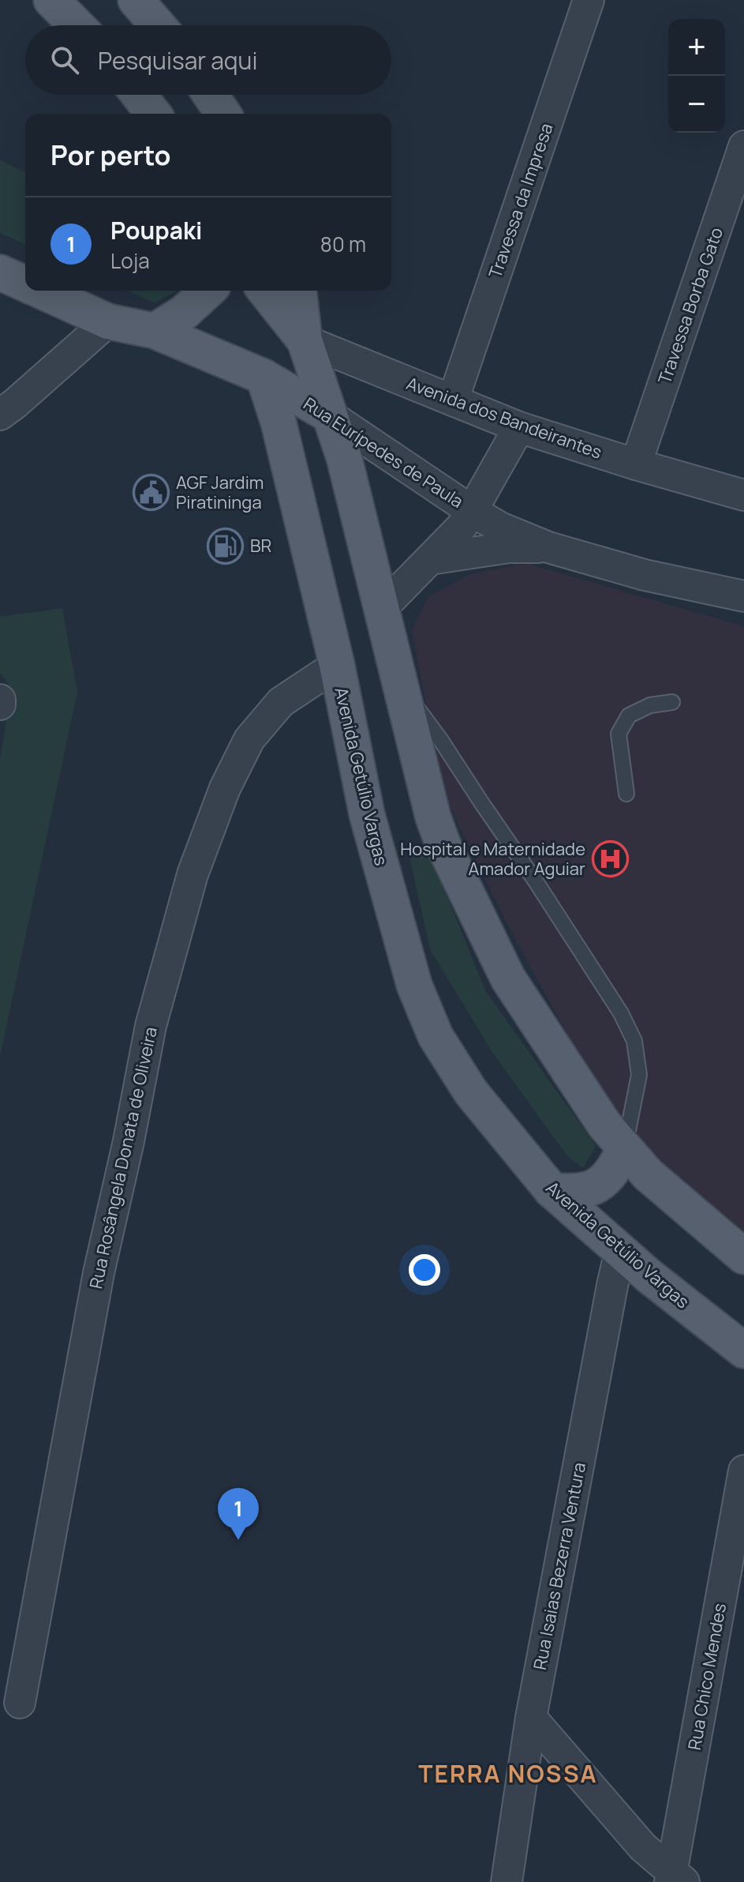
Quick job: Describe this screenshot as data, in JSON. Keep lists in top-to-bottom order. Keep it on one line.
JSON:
{"streets":{"main road":["Rua Eurípedes de Paula","Avenida Getúlio Vargas"],"street":["Travessa da Impresa","Travessa Borba Gato","Avenida dos Bandeirantes","Rua Rosângela Donata de Oliveira","Rua Isaias Bezerra Ventura","Rua Chico Mendes"]},"crossings":[["Travessa da Impresa","Avenida dos Bandeirantes"],["Travessa Borba Gato","Avenida dos Bandeirantes"],["Rua Eurípedes de Paula","Avenida Getúlio Vargas"],["Avenida Getúlio Vargas","Rua Rosângela Donata de Oliveira"],["Avenida Getúlio Vargas","Rua Isaias Bezerra Ventura"]],"districts":["TERRA NOSSA"],"places":{"public building":["AGF Jardim Piratininga"],"fuel station":["BR"],"hospital":["Hospital e Maternidade Amador Aguiar"]},"page":{"map_buttons":["+","−"],"search":"Pesquisar aqui","heading":"Por perto","list":[{"mark":"1","name":"Poupaki","note":"Loja","value":"80 m"}],"pins":"1"}}
